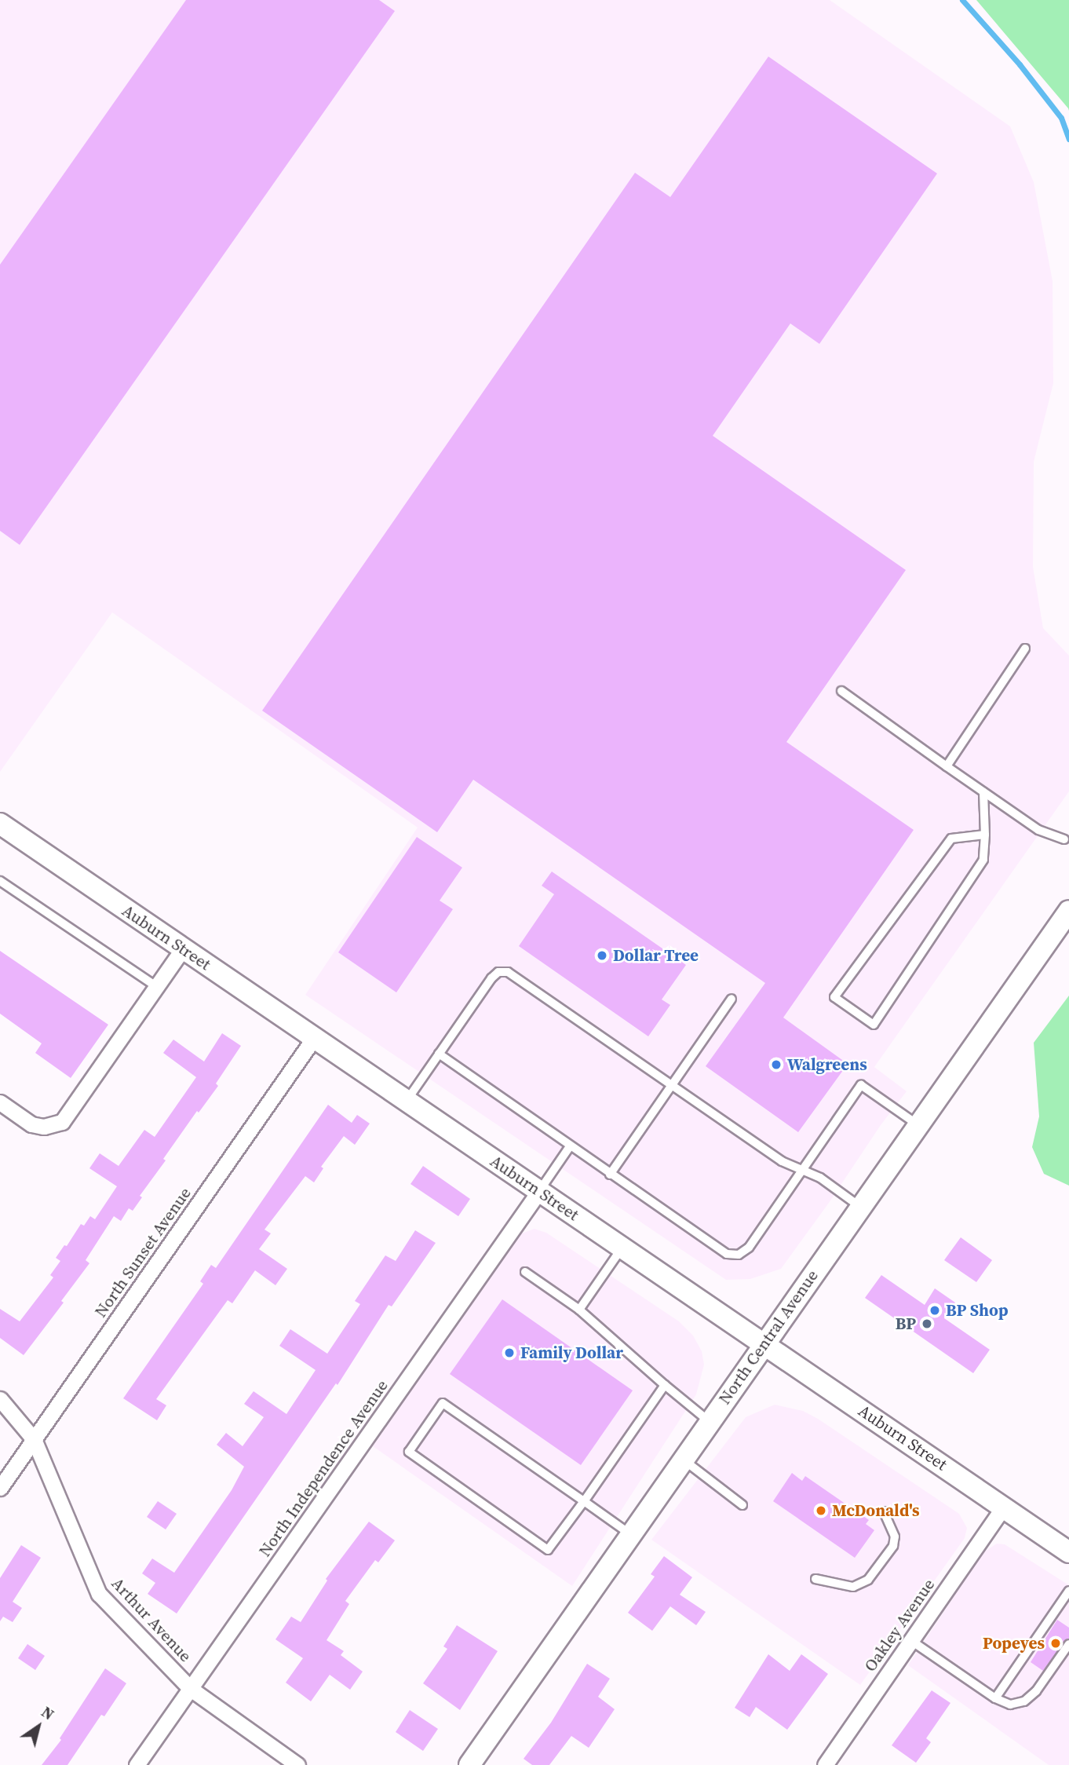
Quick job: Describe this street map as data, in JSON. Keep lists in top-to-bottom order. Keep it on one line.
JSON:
{"streets":{"main road":["Auburn Street","North Central Avenue"],"street":["North Sunset Avenue","North Independence Avenue","Arthur Avenue","Oakley Avenue"]},"crossings":[["Auburn Street","North Sunset Avenue"],["Auburn Street","North Central Avenue"],["Auburn Street","North Independence Avenue"],["Auburn Street","Oakley Avenue"],["North Sunset Avenue","Arthur Avenue"],["North Independence Avenue","Arthur Avenue"]],"places":["Dollar Tree","Walgreens","BP Shop","BP","Family Dollar","McDonald's","Popeyes"],"north":"top right"}
